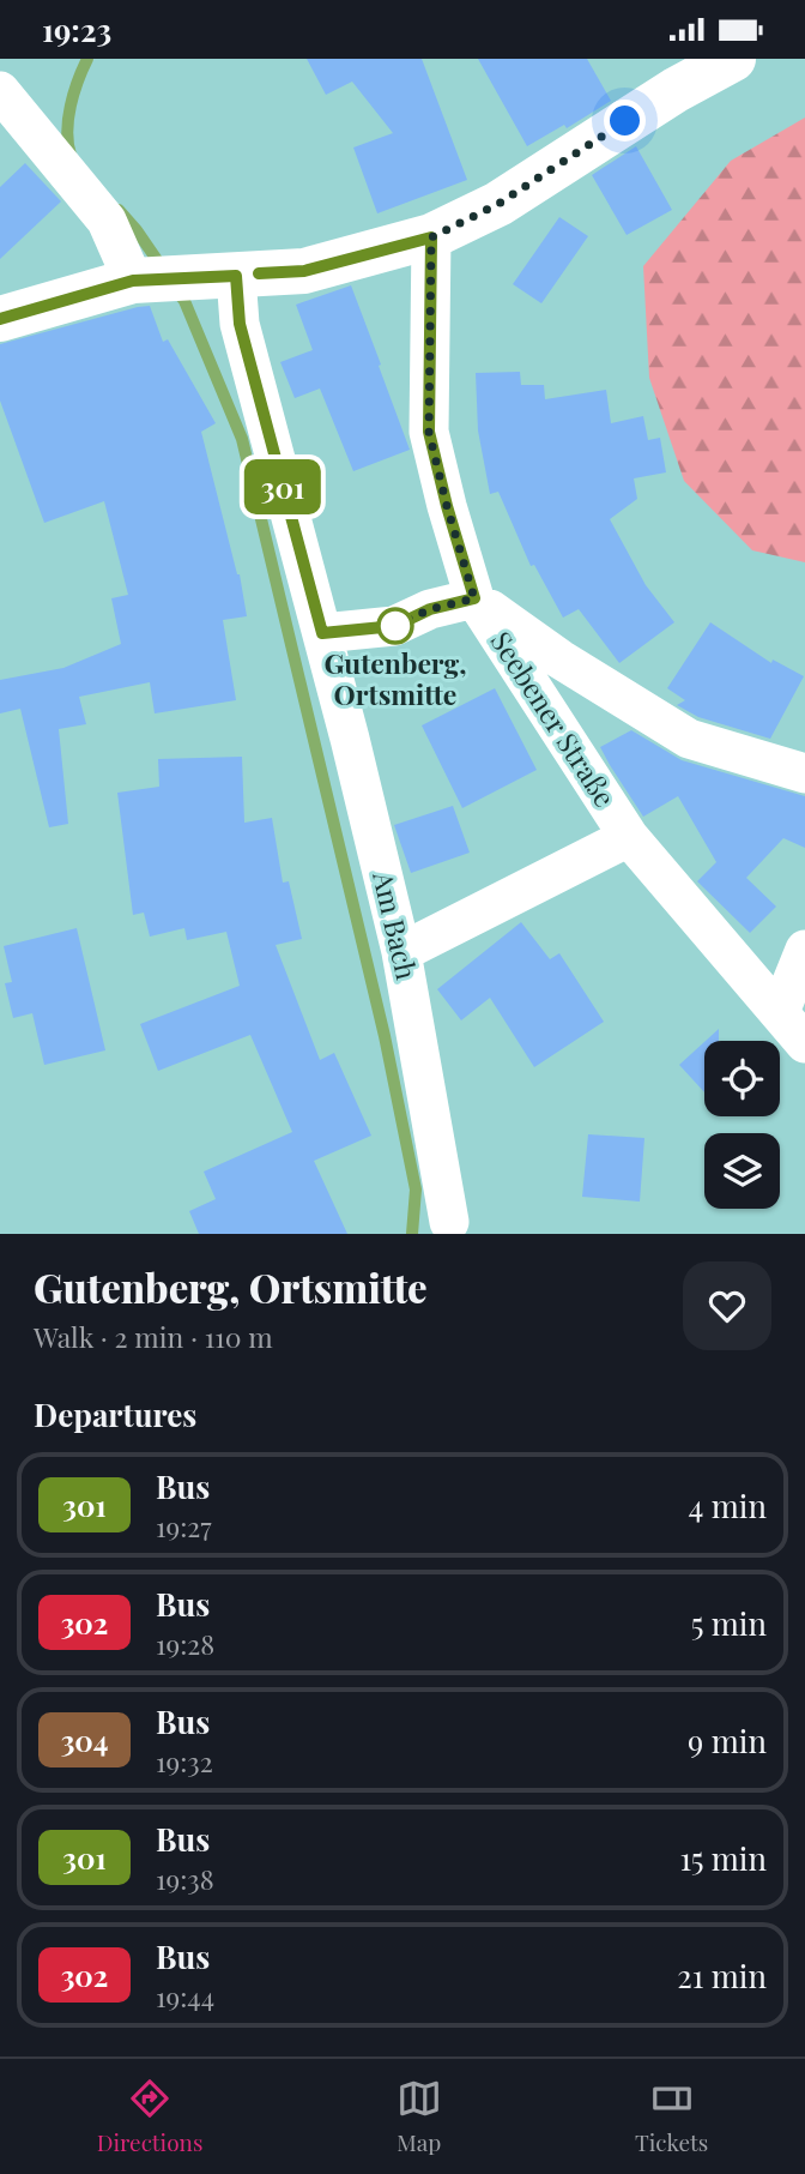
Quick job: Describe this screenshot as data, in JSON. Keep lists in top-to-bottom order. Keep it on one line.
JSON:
{"streets":{"street":["Seebener Straße","Am Bach"]},"places":["Gutenberg, Ortsmitte"],"lines":["bus line 301"],"page":{"status":"19:23","on_map":"301","heading":[["Gutenberg, Ortsmitte","Walk · 2 min · 110 m"],"Departures"],"list":[{"mark":"301","name":"Bus","note":"19:27","value":"4 min"},{"mark":"302","name":"Bus","note":"19:28","value":"5 min"},{"mark":"304","name":"Bus","note":"19:32","value":"9 min"},{"mark":"301","name":"Bus","note":"19:38","value":"15 min"},{"mark":"302","name":"Bus","note":"19:44","value":"21 min"}],"tabs":["Directions","Map","Tickets"]}}
